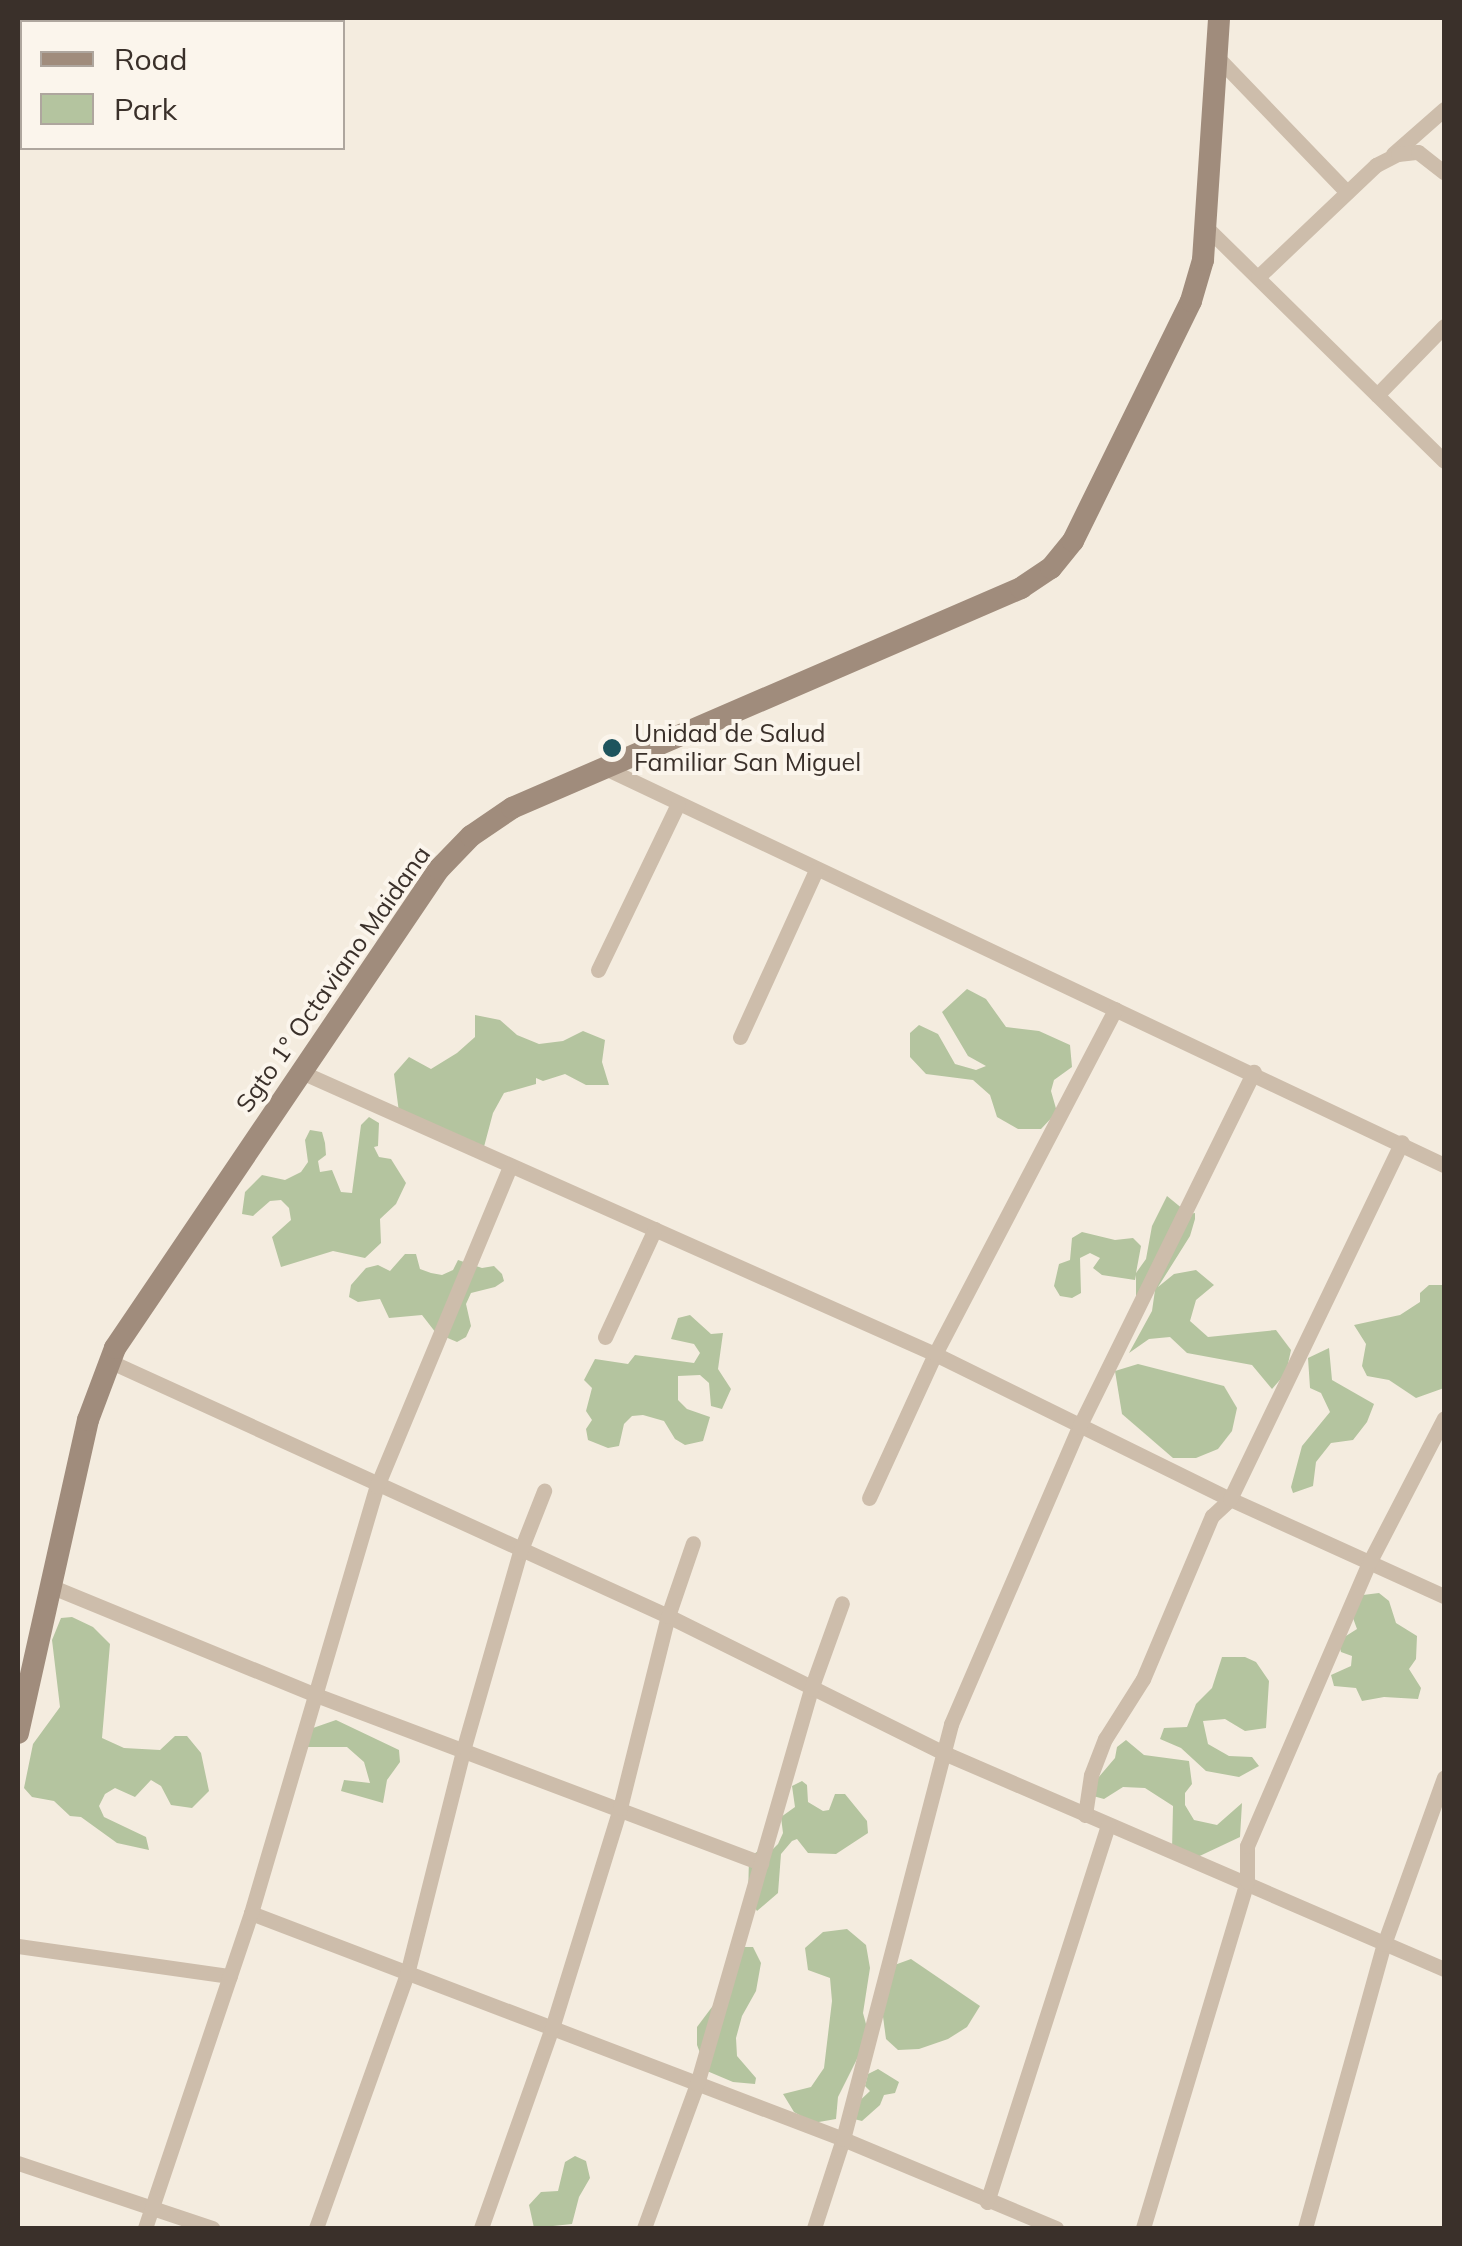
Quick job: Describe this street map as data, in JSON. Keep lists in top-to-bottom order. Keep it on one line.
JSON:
{"streets":{"main road":["Sgto 1° Octaviano Maidana"]},"places":["Unidad de Salud Familiar San Miguel"],"legend":["Road","Park"]}
